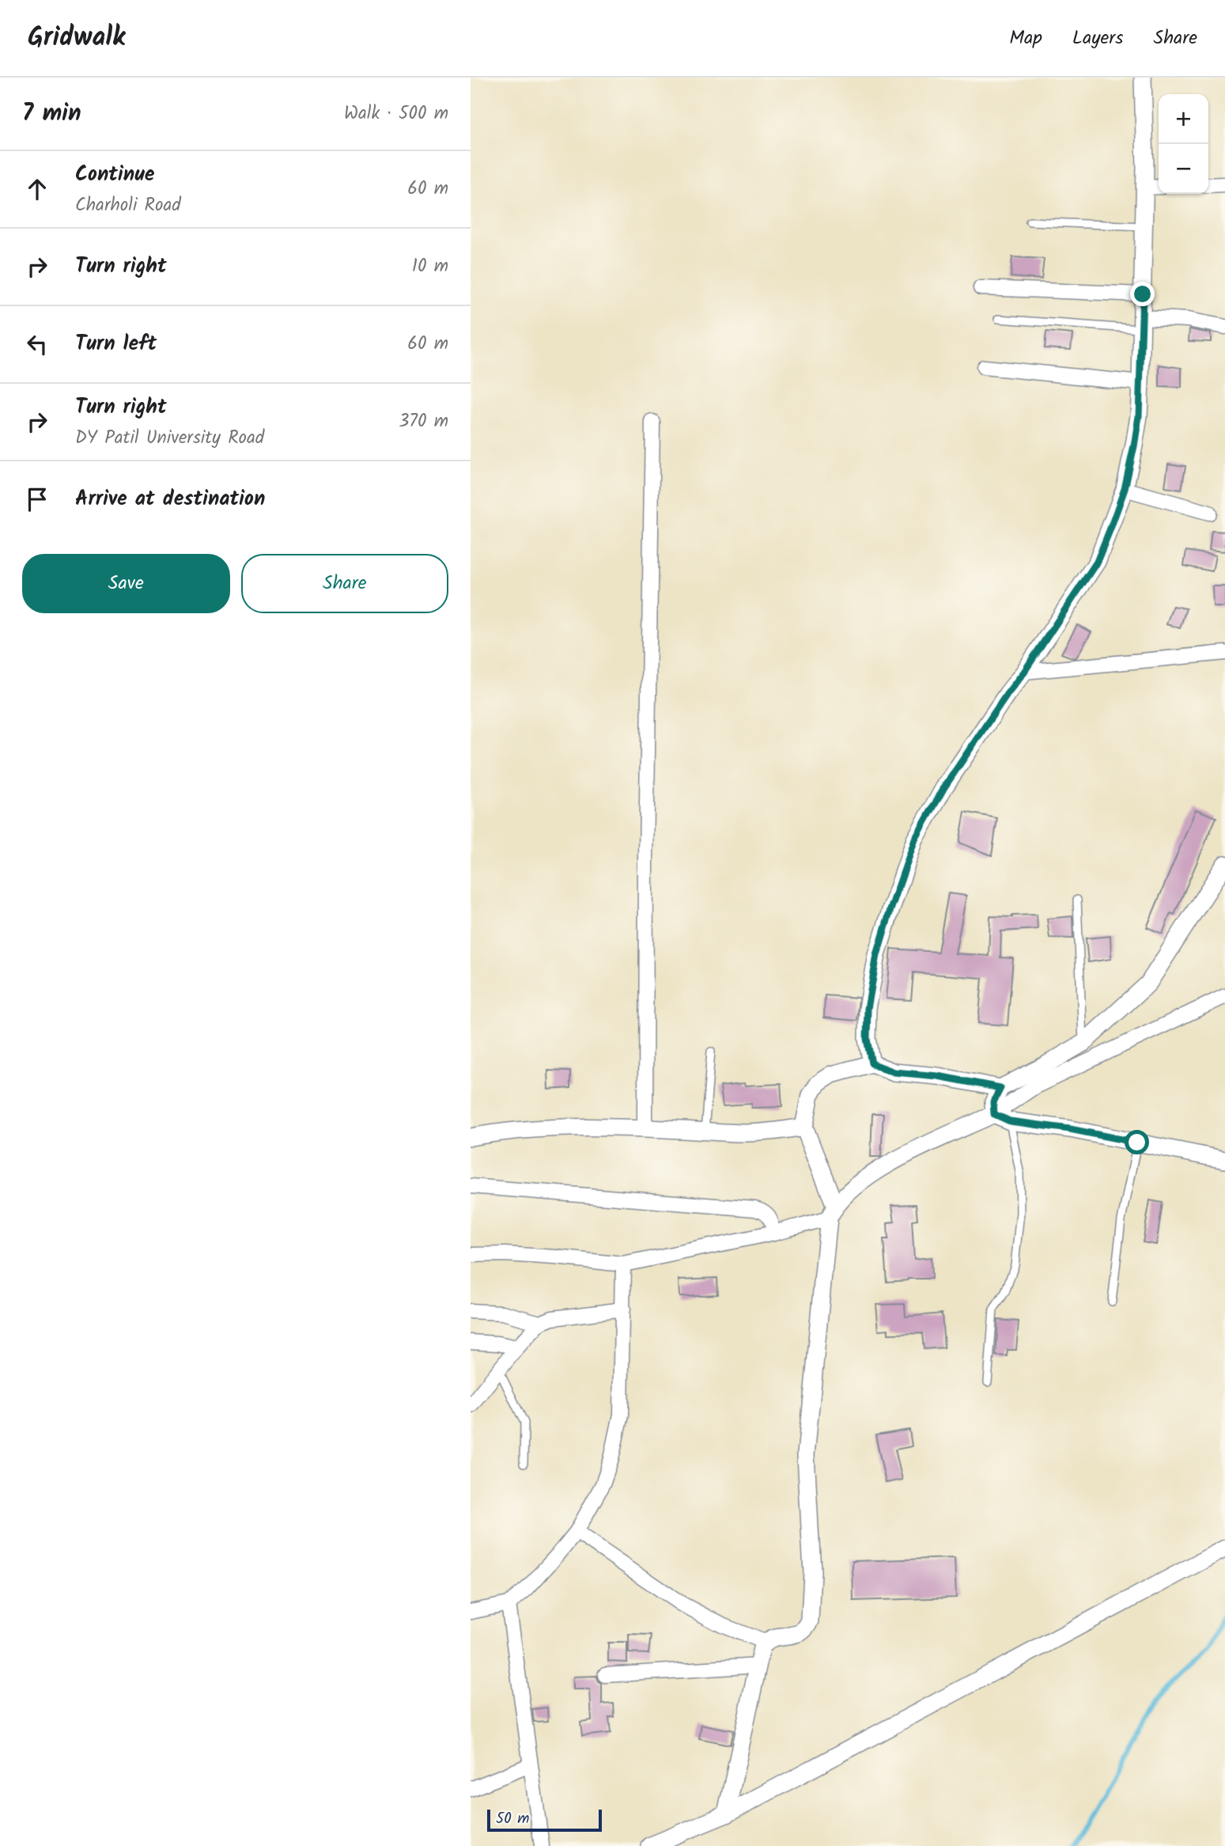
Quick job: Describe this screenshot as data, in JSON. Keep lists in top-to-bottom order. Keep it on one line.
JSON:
{"scale_bar":"50 m","page":{"header":"Gridwalk","nav":["Map","Layers","Share"],"heading":["7 min","Walk · 500 m"],"map_buttons":["+","−"],"list":[["Continue","Charholi Road","60 m"],["Turn right","10 m"],["Turn left","60 m"],["Turn right","DY Patil University Road","370 m"],"Arrive at destination"],"buttons":["Save","Share"],"scale":"50 m"}}
